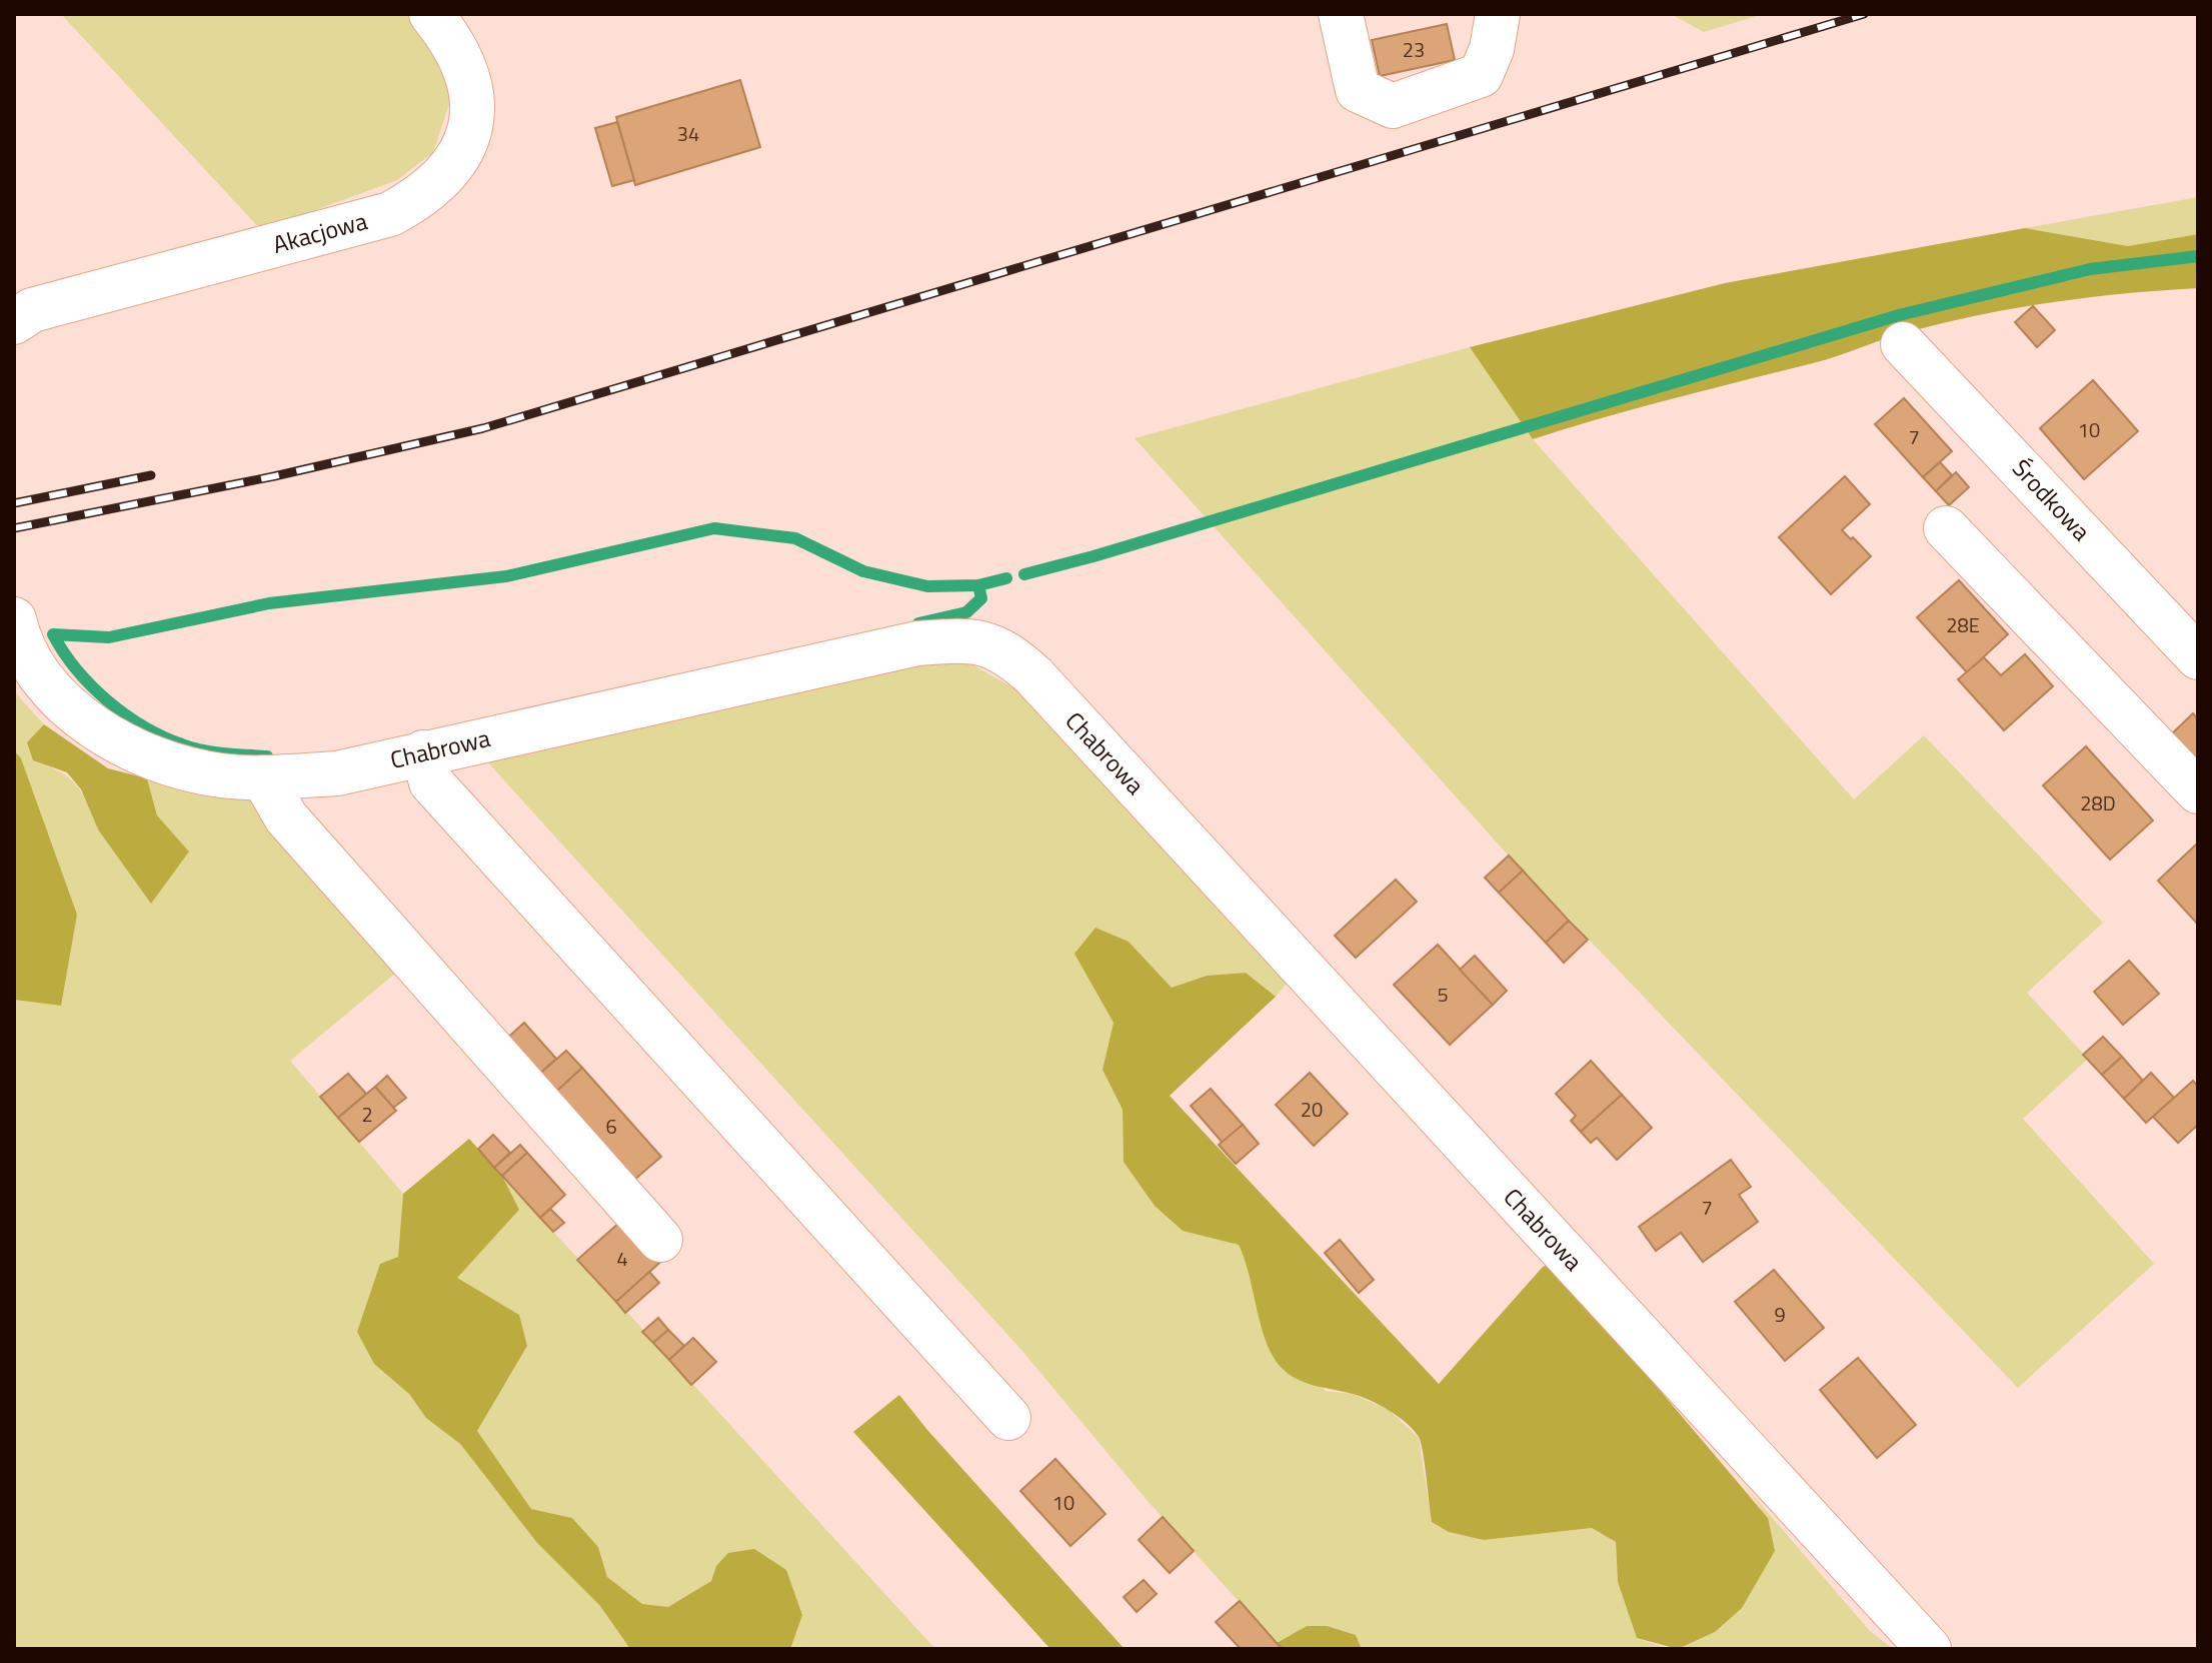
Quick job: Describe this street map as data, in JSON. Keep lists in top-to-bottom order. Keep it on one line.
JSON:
{"streets":{"street":["Akacjowa","Środkowa","Chabrowa"]},"house_numbers":["23","34","10","7","28E","28D","5","20","2","6","7","4","9","10"]}
